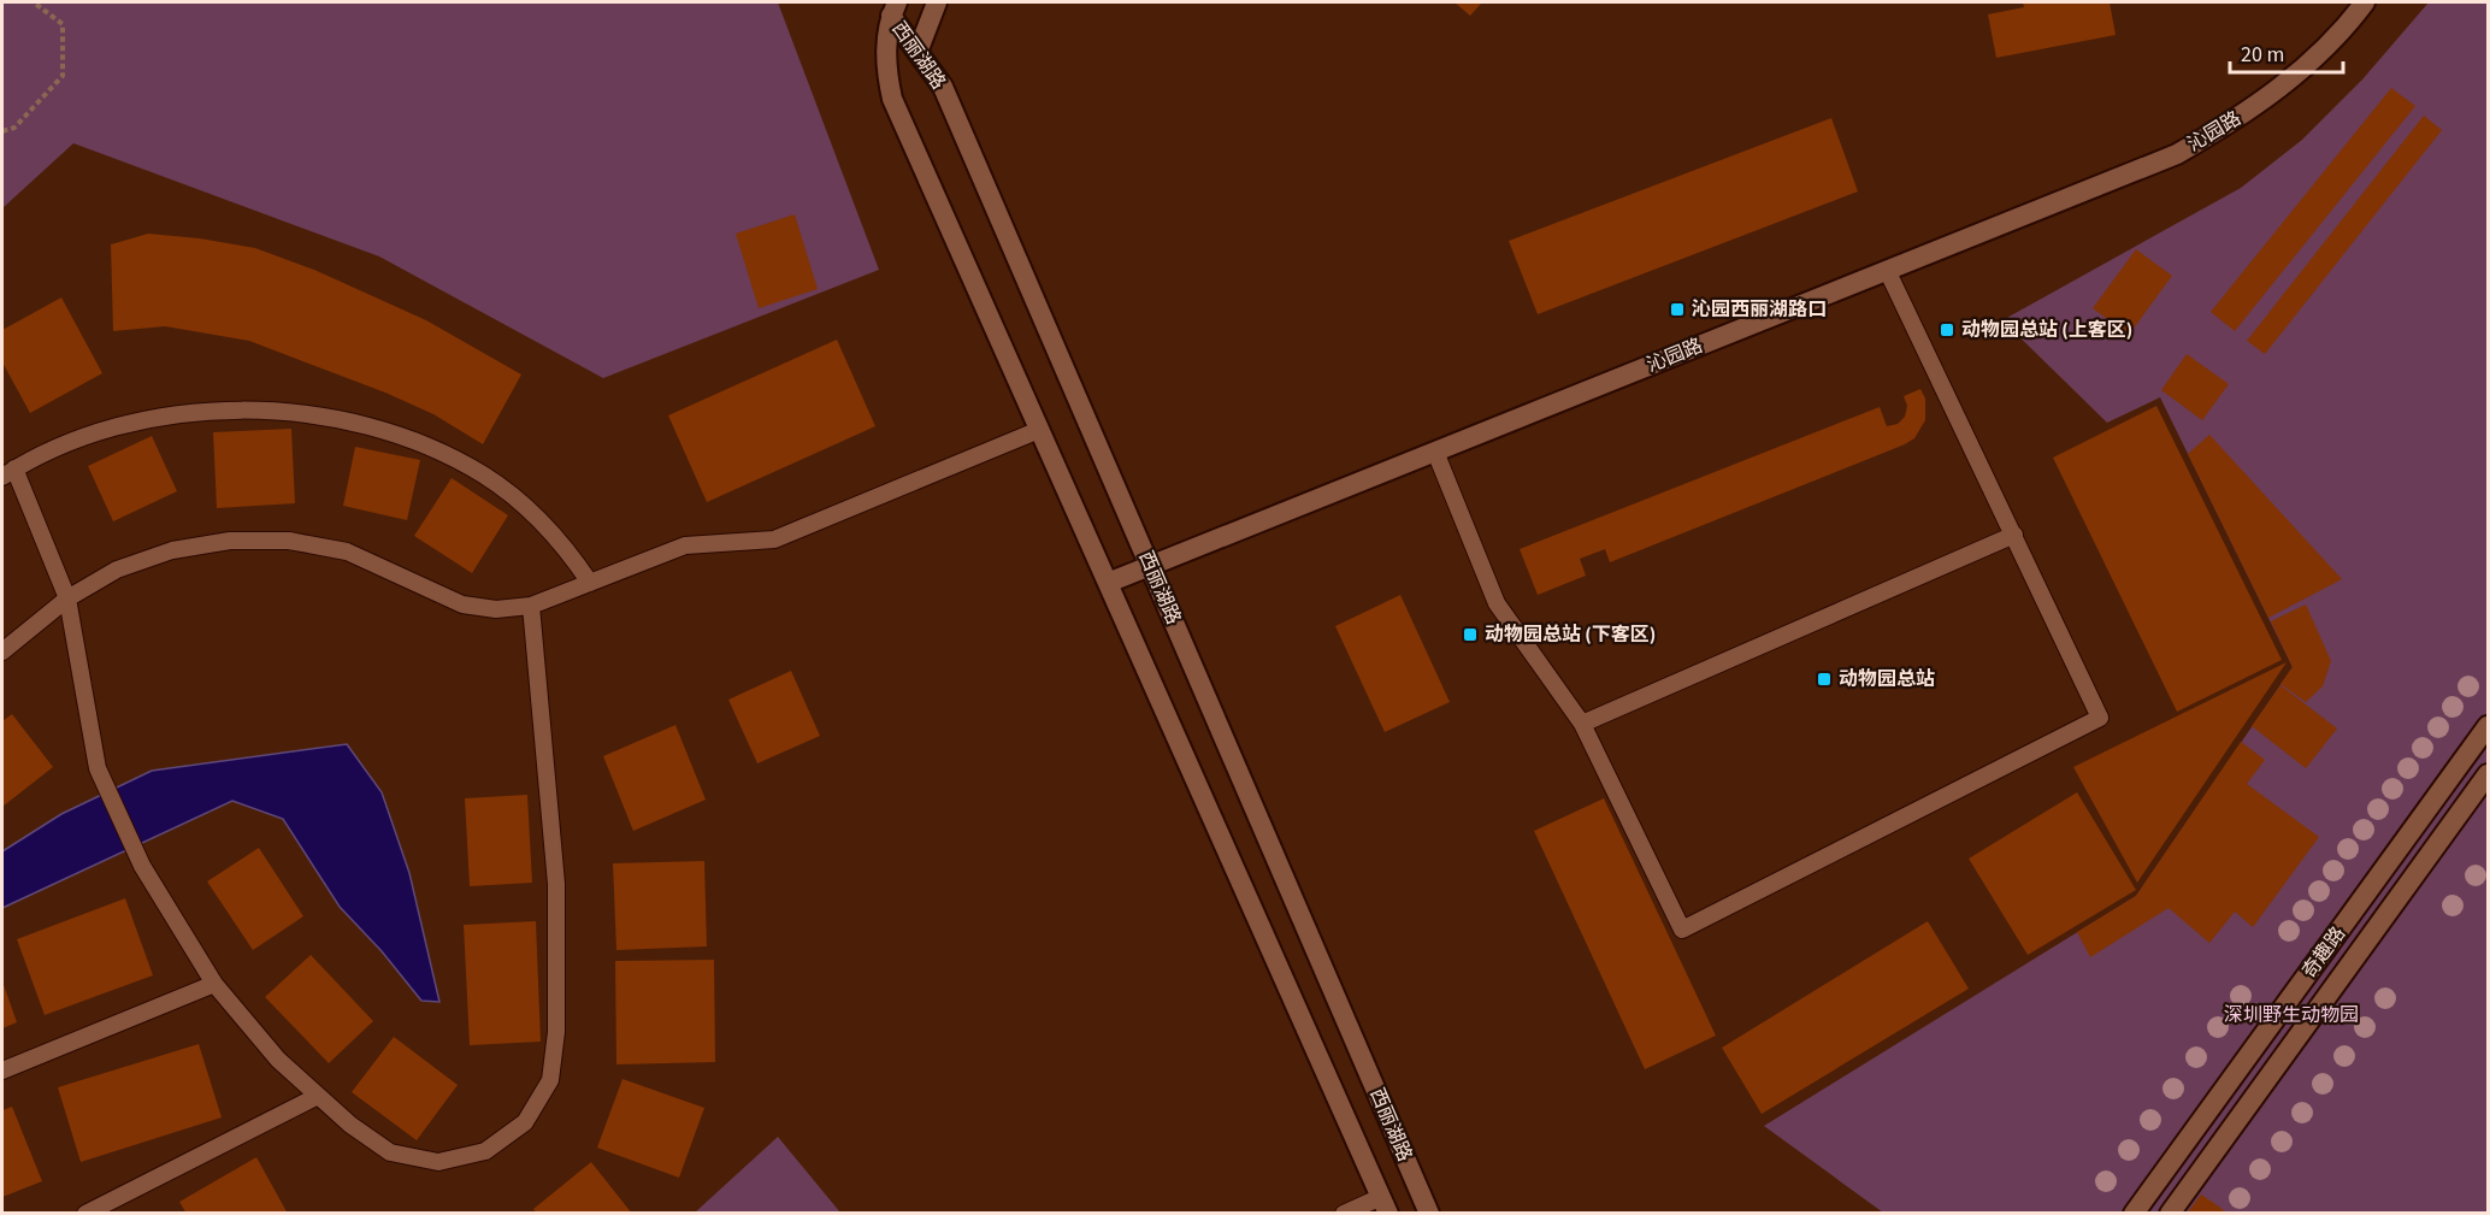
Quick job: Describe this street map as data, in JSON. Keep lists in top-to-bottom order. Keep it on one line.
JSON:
{"streets":{"street":["西丽湖路","沁园路","奇趣路"]},"crossings":[["西丽湖路","沁园路"]],"parks":["深圳野生动物园"],"places":{"transit":["沁园西丽湖路口","动物园总站 (上客区)","动物园总站 (下客区)","动物园总站"]},"scale_bar":"20 m"}
